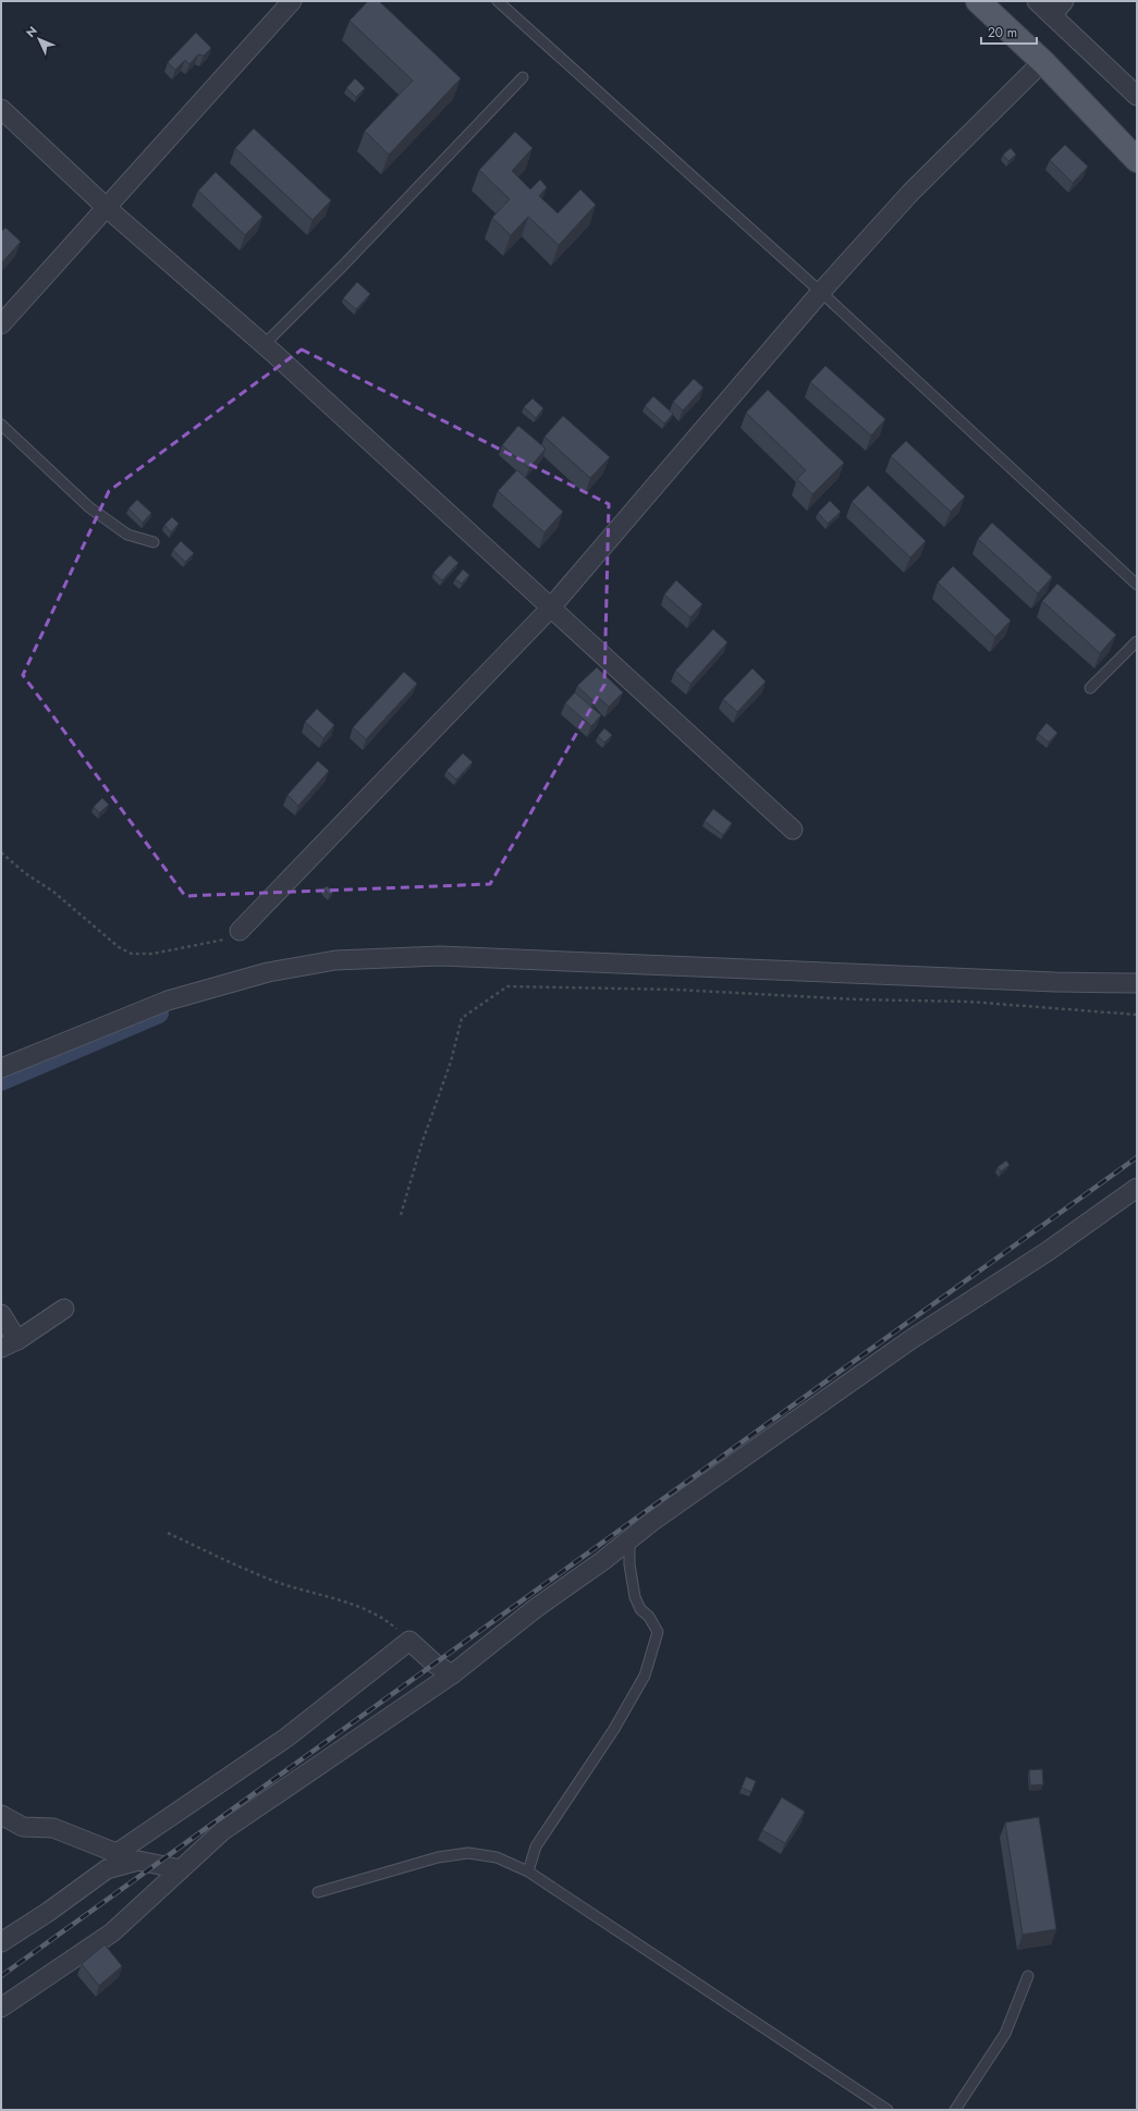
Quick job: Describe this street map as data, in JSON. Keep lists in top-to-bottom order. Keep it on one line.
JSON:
{"scale_bar":"20 m","north":"top left"}
